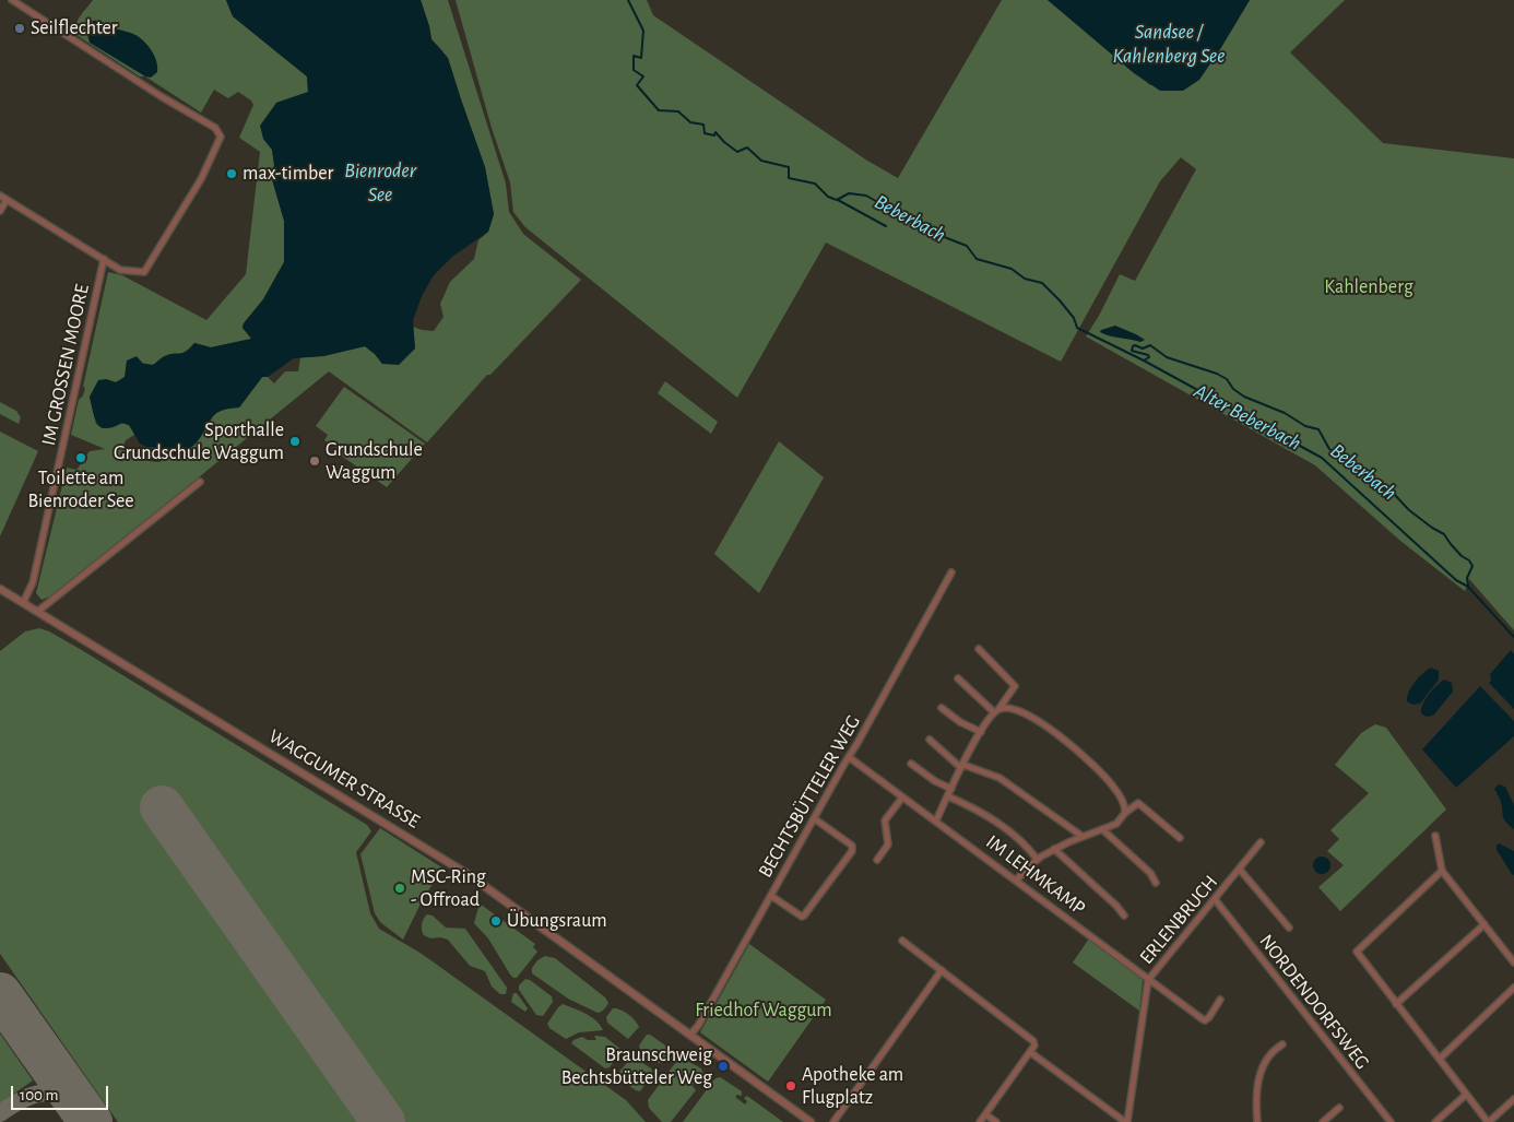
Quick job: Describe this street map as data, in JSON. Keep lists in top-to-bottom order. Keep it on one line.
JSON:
{"streets":{"street":["IM GROSSEN MOORE","WAGGUMER STRASSE","BECHTSBÜTTELER WEG","IM LEHMKAMP","ERLENBRUCH","NORDENDORFSWEG"]},"crossings":[["IM GROSSEN MOORE","WAGGUMER STRASSE"],["WAGGUMER STRASSE","BECHTSBÜTTELER WEG"],["BECHTSBÜTTELER WEG","IM LEHMKAMP"],["IM LEHMKAMP","ERLENBRUCH"],["ERLENBRUCH","NORDENDORFSWEG"]],"water":["Sandsee / Kahlenberg See","Bienroder See","Beberbach","Alter Beberbach"],"parks":["Kahlenberg","Friedhof Waggum"],"places":["Seilflechter","max-timber","Sporthalle Grundschule Waggum","Toilette am Bienroder See","Grundschule Waggum","MSC-Ring - Offroad","Übungsraum","Braunschweig Bechtsbütteler Weg","Apotheke am Flugplatz"],"scale_bar":"100 m"}
